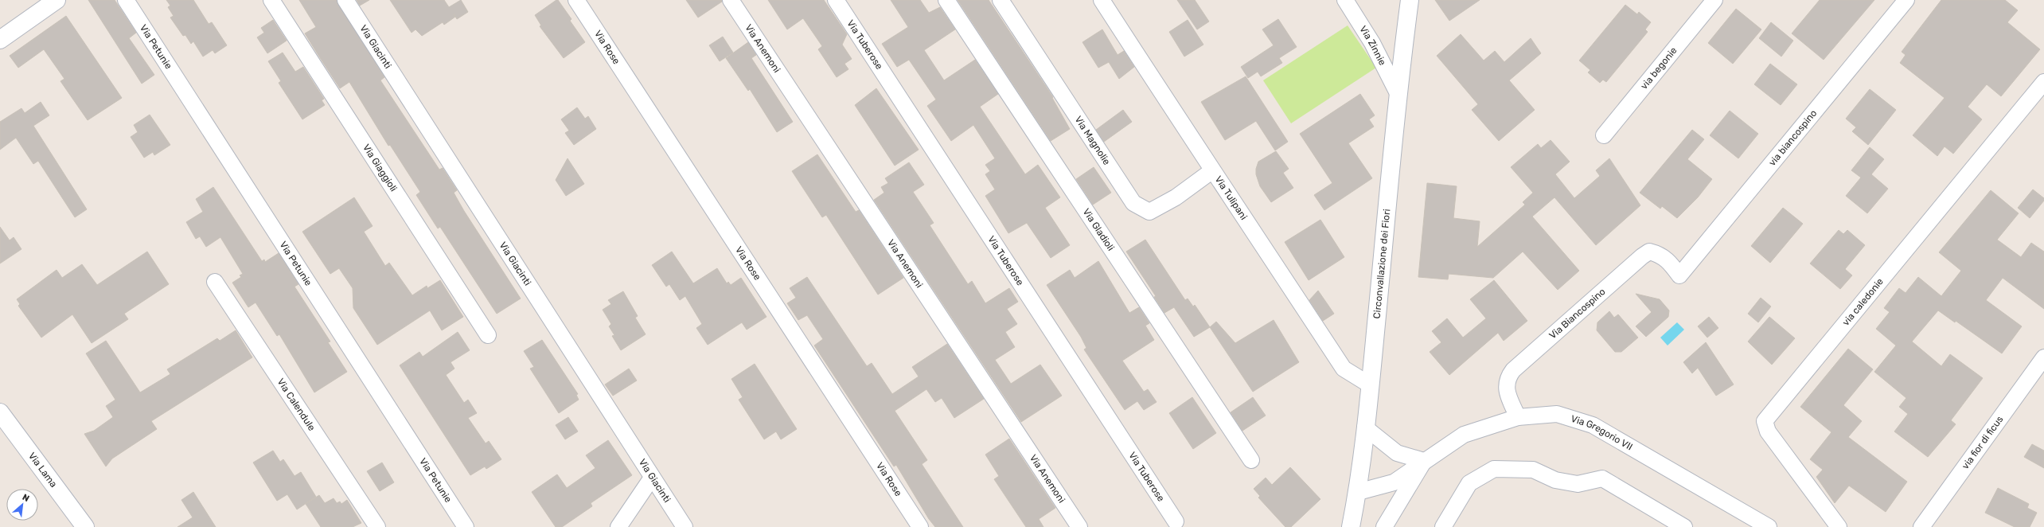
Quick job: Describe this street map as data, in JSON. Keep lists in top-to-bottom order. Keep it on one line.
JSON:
{"streets":{"street":["Via Tuberose","Via Zinnie","Via Petunie","Via Giacinti","Via Rose","Via Anemoni","via begonie","via biancospino","Via Magnolie","Via Giaggioli","Via Tulipani","Via Gladioli","Circonvallazione dei Fiori","via caledonie","Via Biancospino","Via Calendule","Via Gregorio VII","via fior di ficus","Via Lama"]},"crossings":[["Via Zinnie","Circonvallazione dei Fiori"],["via biancospino","Via Biancospino"],["Via Magnolie","Via Tulipani"],["Via Tulipani","Circonvallazione dei Fiori"],["Circonvallazione dei Fiori","Via Gregorio VII"],["Via Biancospino","Via Gregorio VII"]],"north":"top right"}
